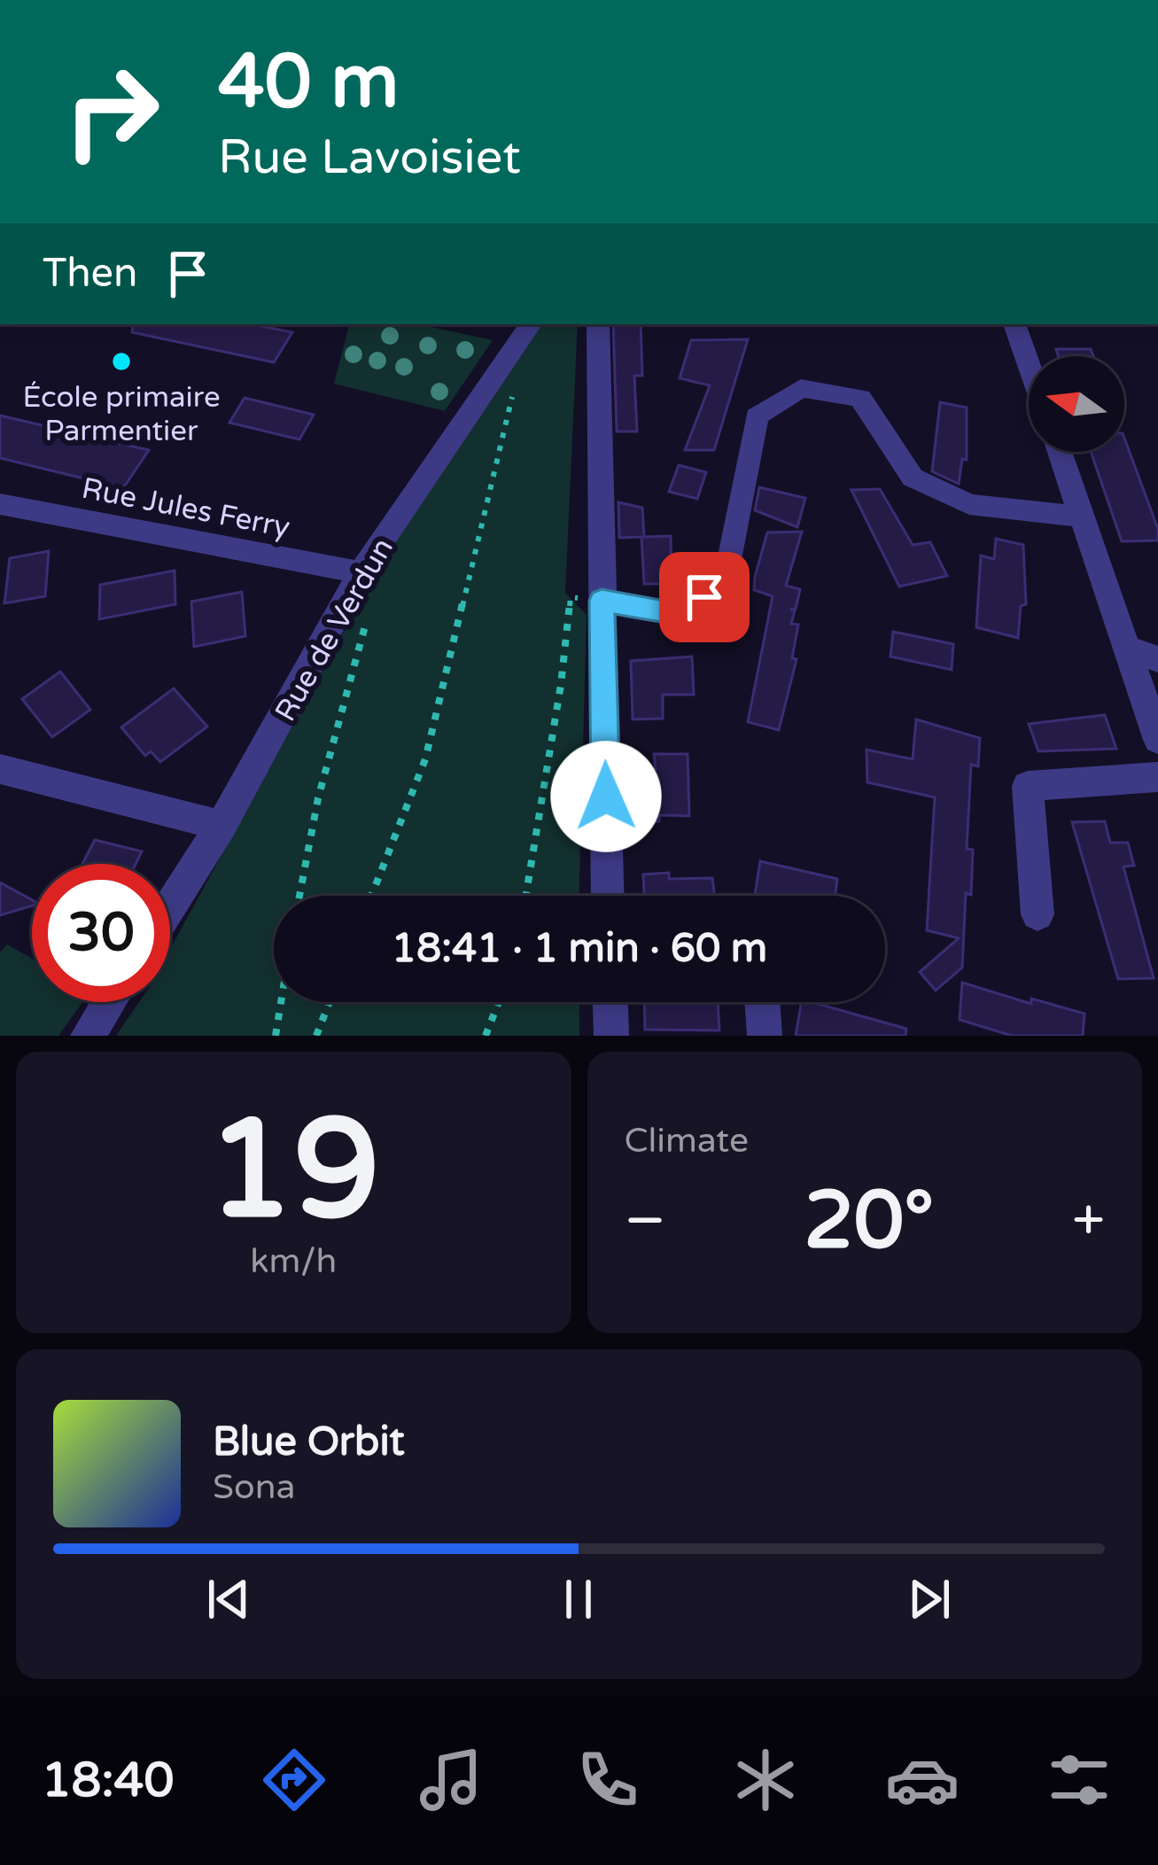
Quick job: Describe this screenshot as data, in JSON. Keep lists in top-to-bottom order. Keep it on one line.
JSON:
{"streets":{"street":["Rue Jules Ferry","Rue de Verdun"]},"crossings":[["Rue Jules Ferry","Rue de Verdun"]],"places":["École primaire Parmentier"],"north":"left","page":{"turn":["40 m","Rue Lavoisiet"],"then":"Then","limit":"30","trip":"18:41 · 1 min · 60 m","tile":[["19","km/h"],"Climate"],"heat":["−","20°","+"],"song":["Blue Orbit","Sona"],"tabs":"18:40"}}
